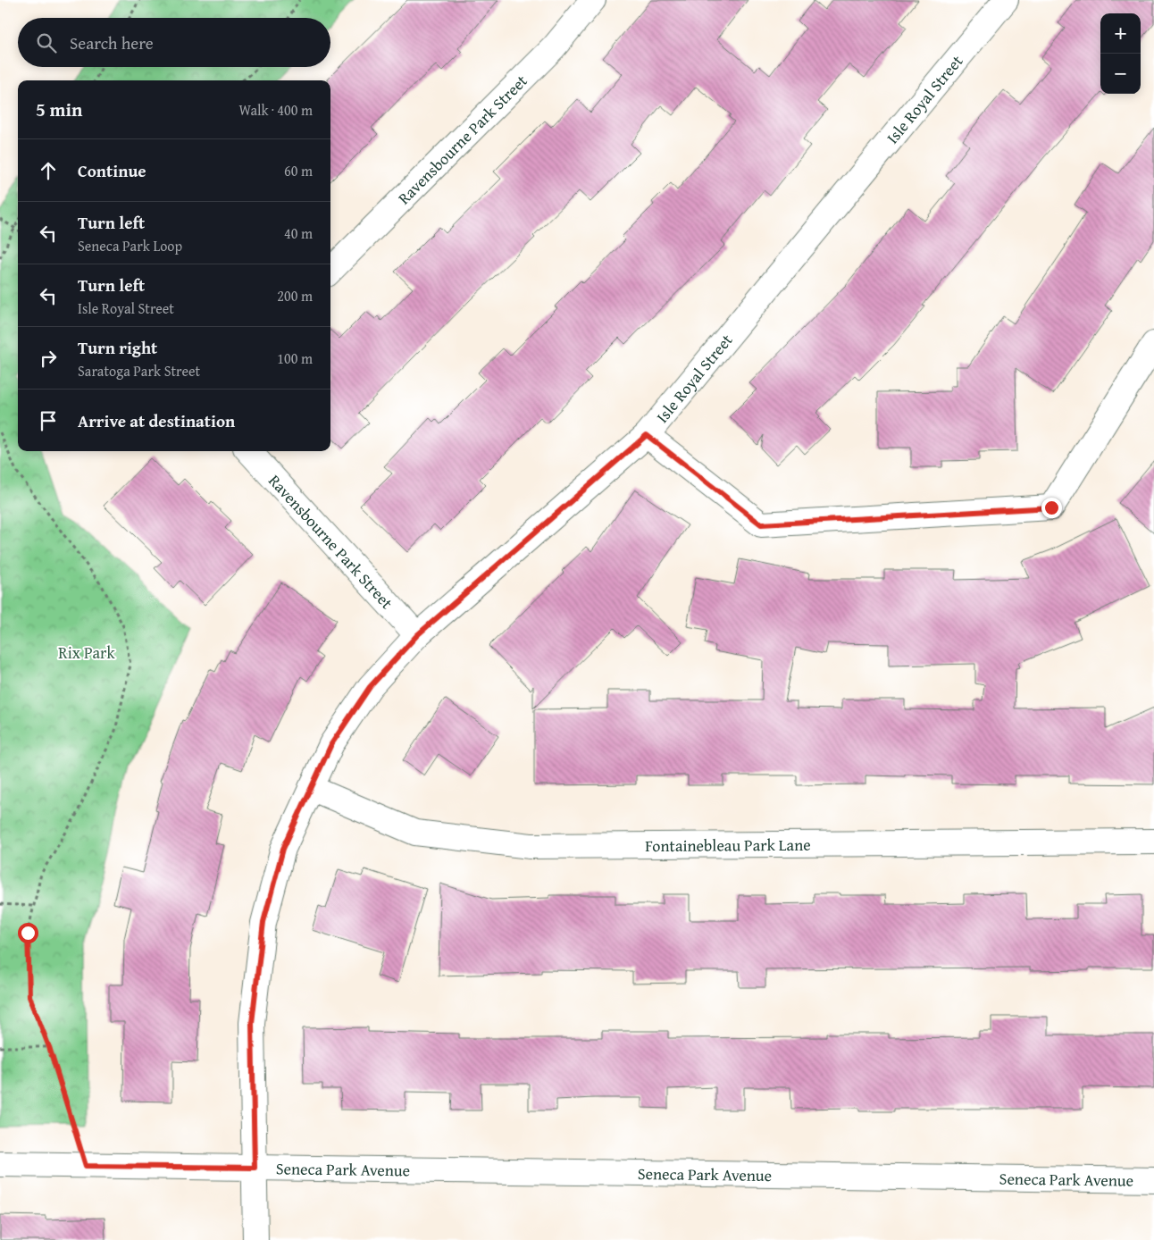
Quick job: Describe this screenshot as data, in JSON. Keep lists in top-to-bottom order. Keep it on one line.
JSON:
{"streets":{"street":["Isle Royal Street","Ravensbourne Park Street","Fontainebleau Park Lane","Seneca Park Avenue"]},"crossings":[["Isle Royal Street","Ravensbourne Park Street"],["Isle Royal Street","Fontainebleau Park Lane"],["Isle Royal Street","Seneca Park Avenue"]],"parks":["Rix Park"],"page":{"map_buttons":["+","−"],"search":"Search here","heading":["5 min","Walk · 400 m"],"list":[["Continue","60 m"],["Turn left","Seneca Park Loop","40 m"],["Turn left","Isle Royal Street","200 m"],["Turn right","Saratoga Park Street","100 m"],"Arrive at destination"]}}
